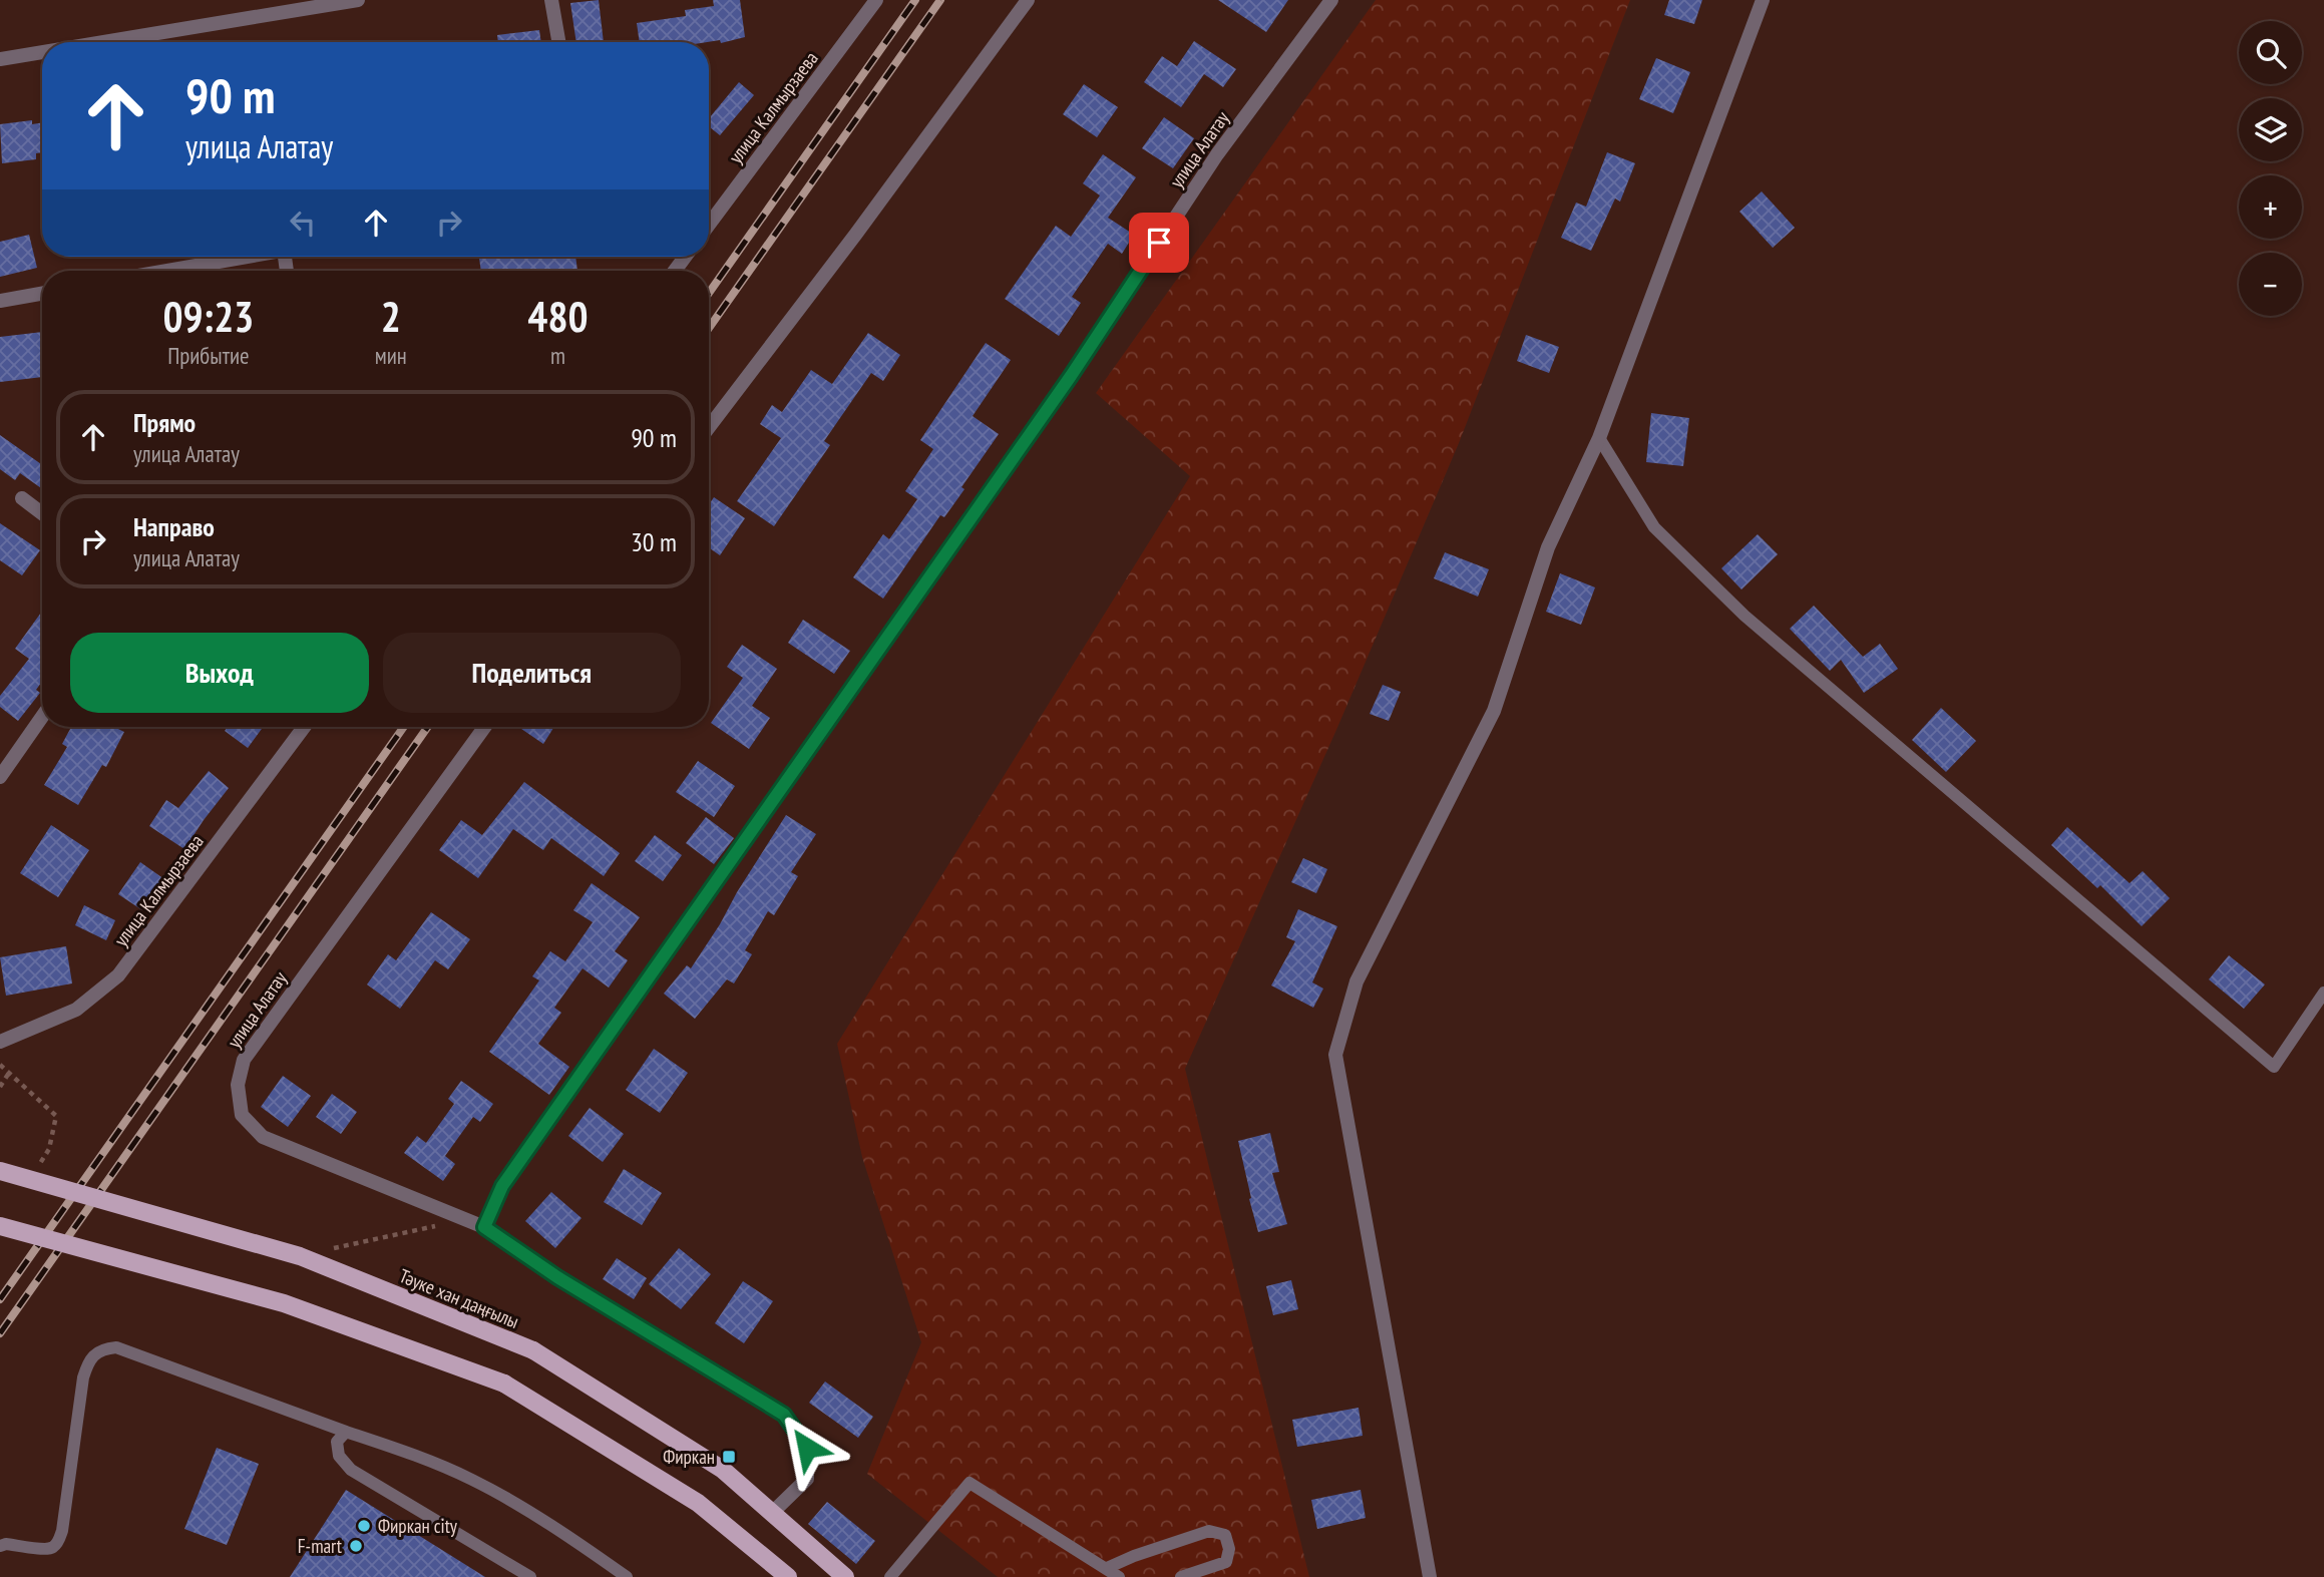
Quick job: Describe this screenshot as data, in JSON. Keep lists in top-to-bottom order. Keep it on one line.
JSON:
{"streets":{"main road":["Тәуке хан даңғылы"],"street":["улица Калмырзаева","улица Алатау"]},"crossings":[["улица Алатау","Тәуке хан даңғылы"]],"places":{"transit":["Фиркан"],"other":["Фиркан city","F-mart"]},"page":{"map_buttons":["+","−"],"turn":["90 m","улица Алатау"],"eta":["09:23","Прибытие","2","мин","480","m"],"list":[{"name":"Прямо","note":"улица Алатау","value":"90 m"},{"name":"Направо","note":"улица Алатау","value":"30 m"}],"buttons":["Выход","Поделиться"]}}
